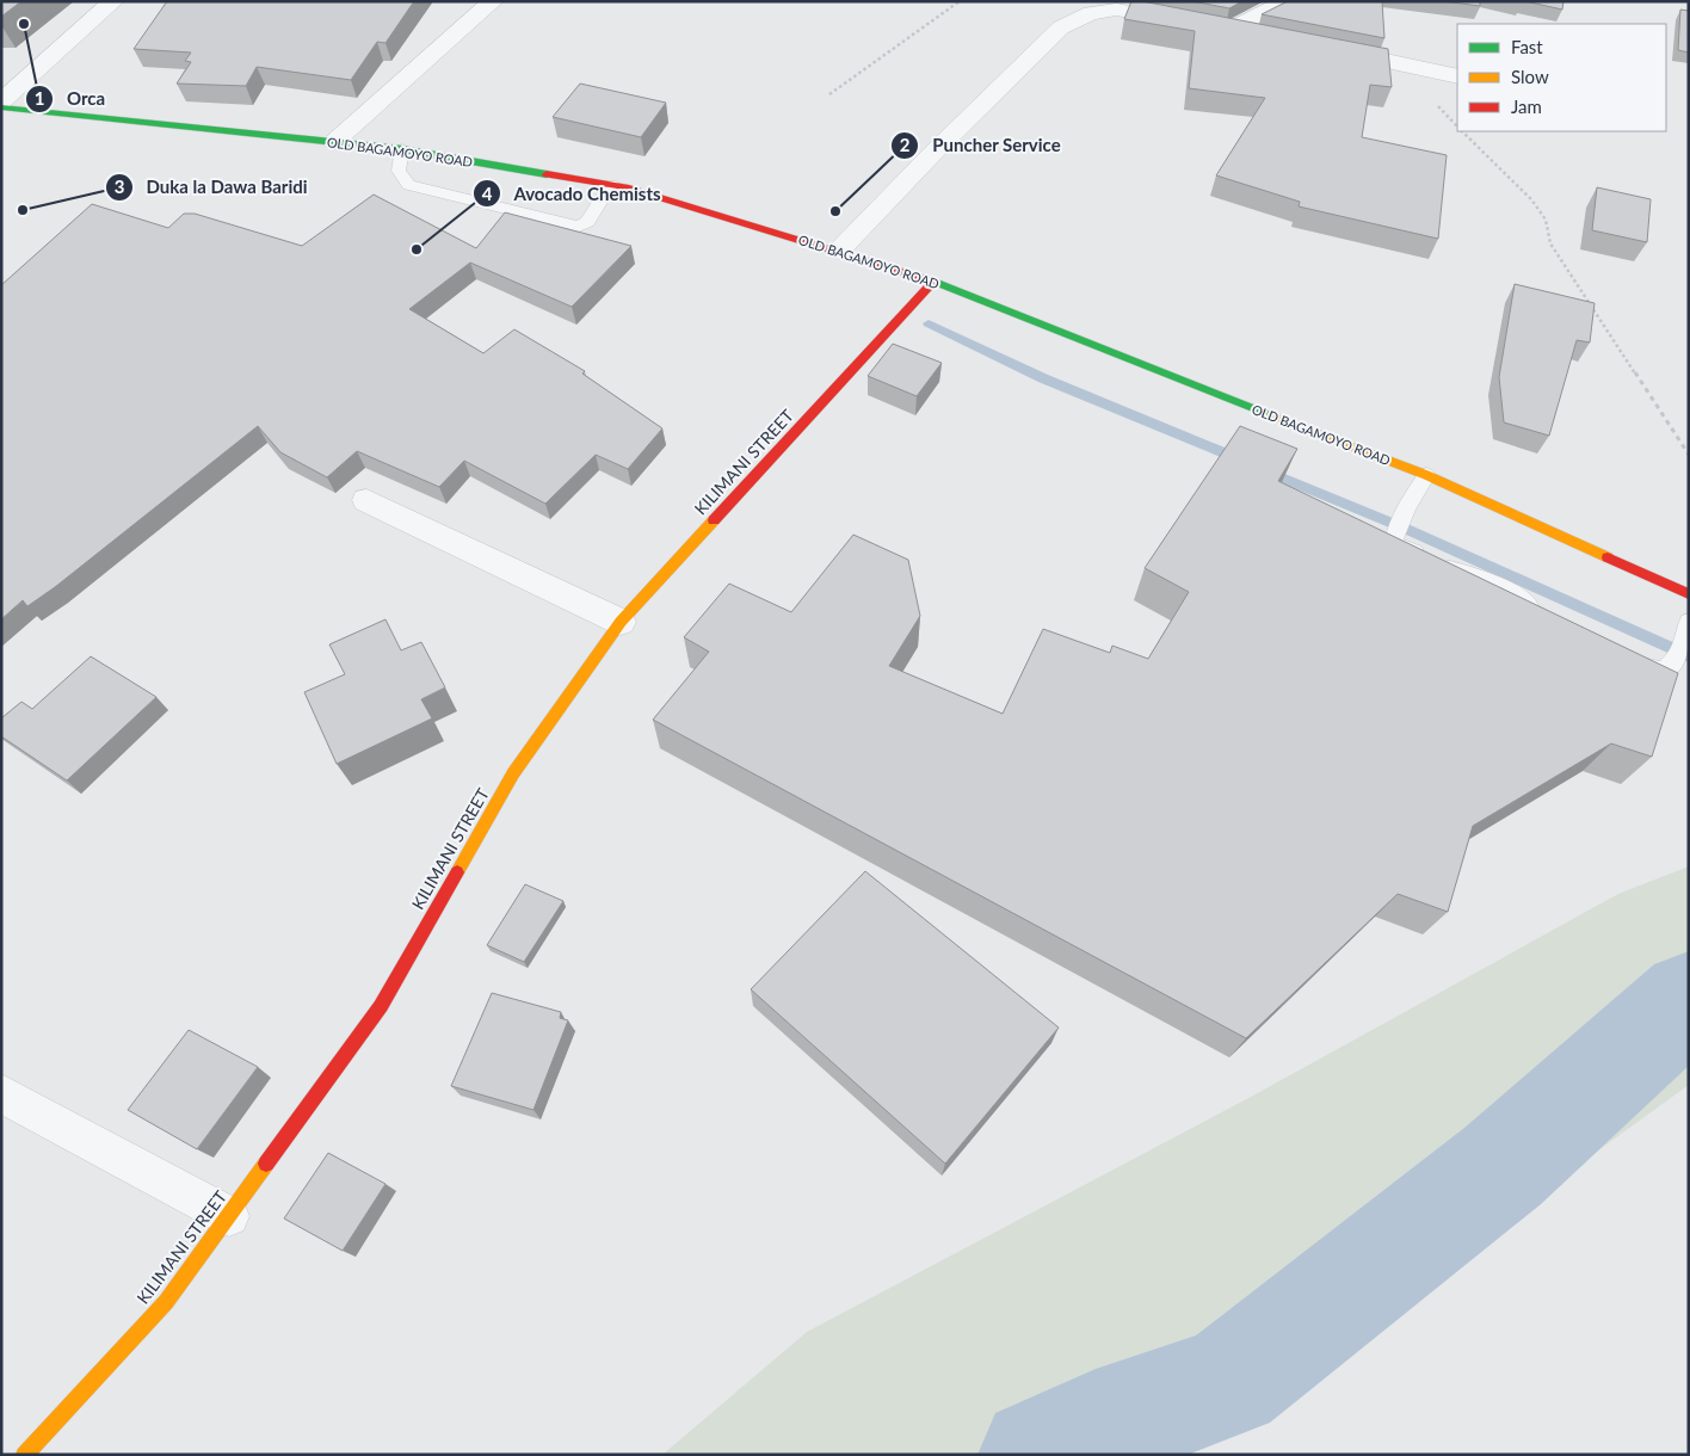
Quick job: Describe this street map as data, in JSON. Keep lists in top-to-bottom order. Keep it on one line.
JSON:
{"streets":{"main road":["OLD BAGAMOYO ROAD","KILIMANI STREET"]},"crossings":[["OLD BAGAMOYO ROAD","KILIMANI STREET"]],"places":["Orca","Duka la Dawa Baridi","Puncher Service","Avocado Chemists"],"legend":["Fast","Slow","Jam"]}
